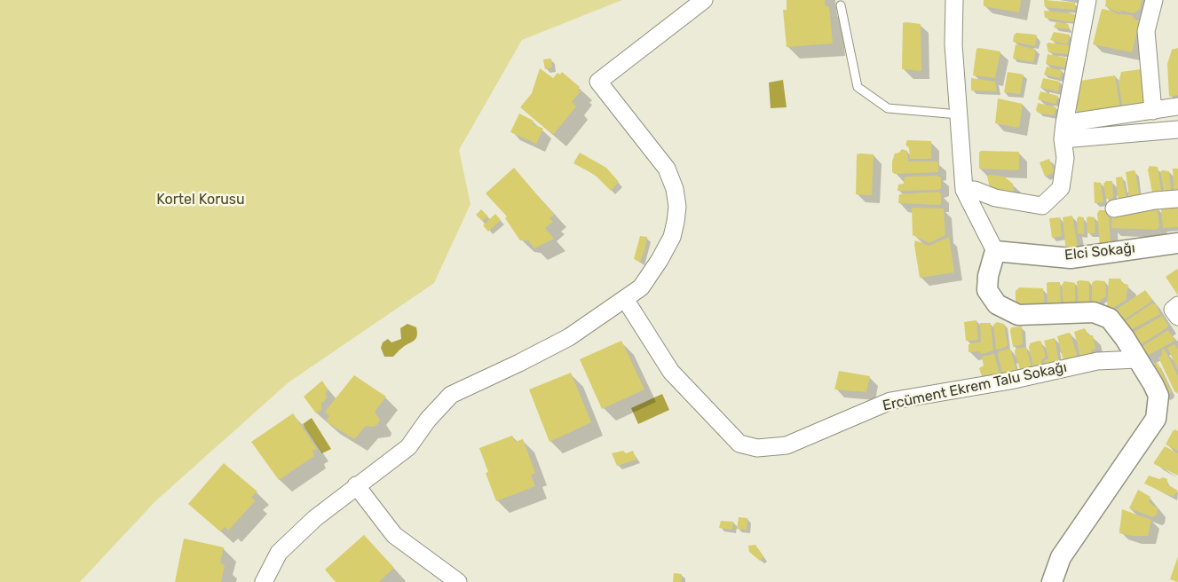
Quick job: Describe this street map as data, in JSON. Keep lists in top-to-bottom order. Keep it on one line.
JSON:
{"streets":{"street":["Elci Sokağı","Ercüment Ekrem Talu Sokağı"]},"parks":["Kortel Korusu"]}
